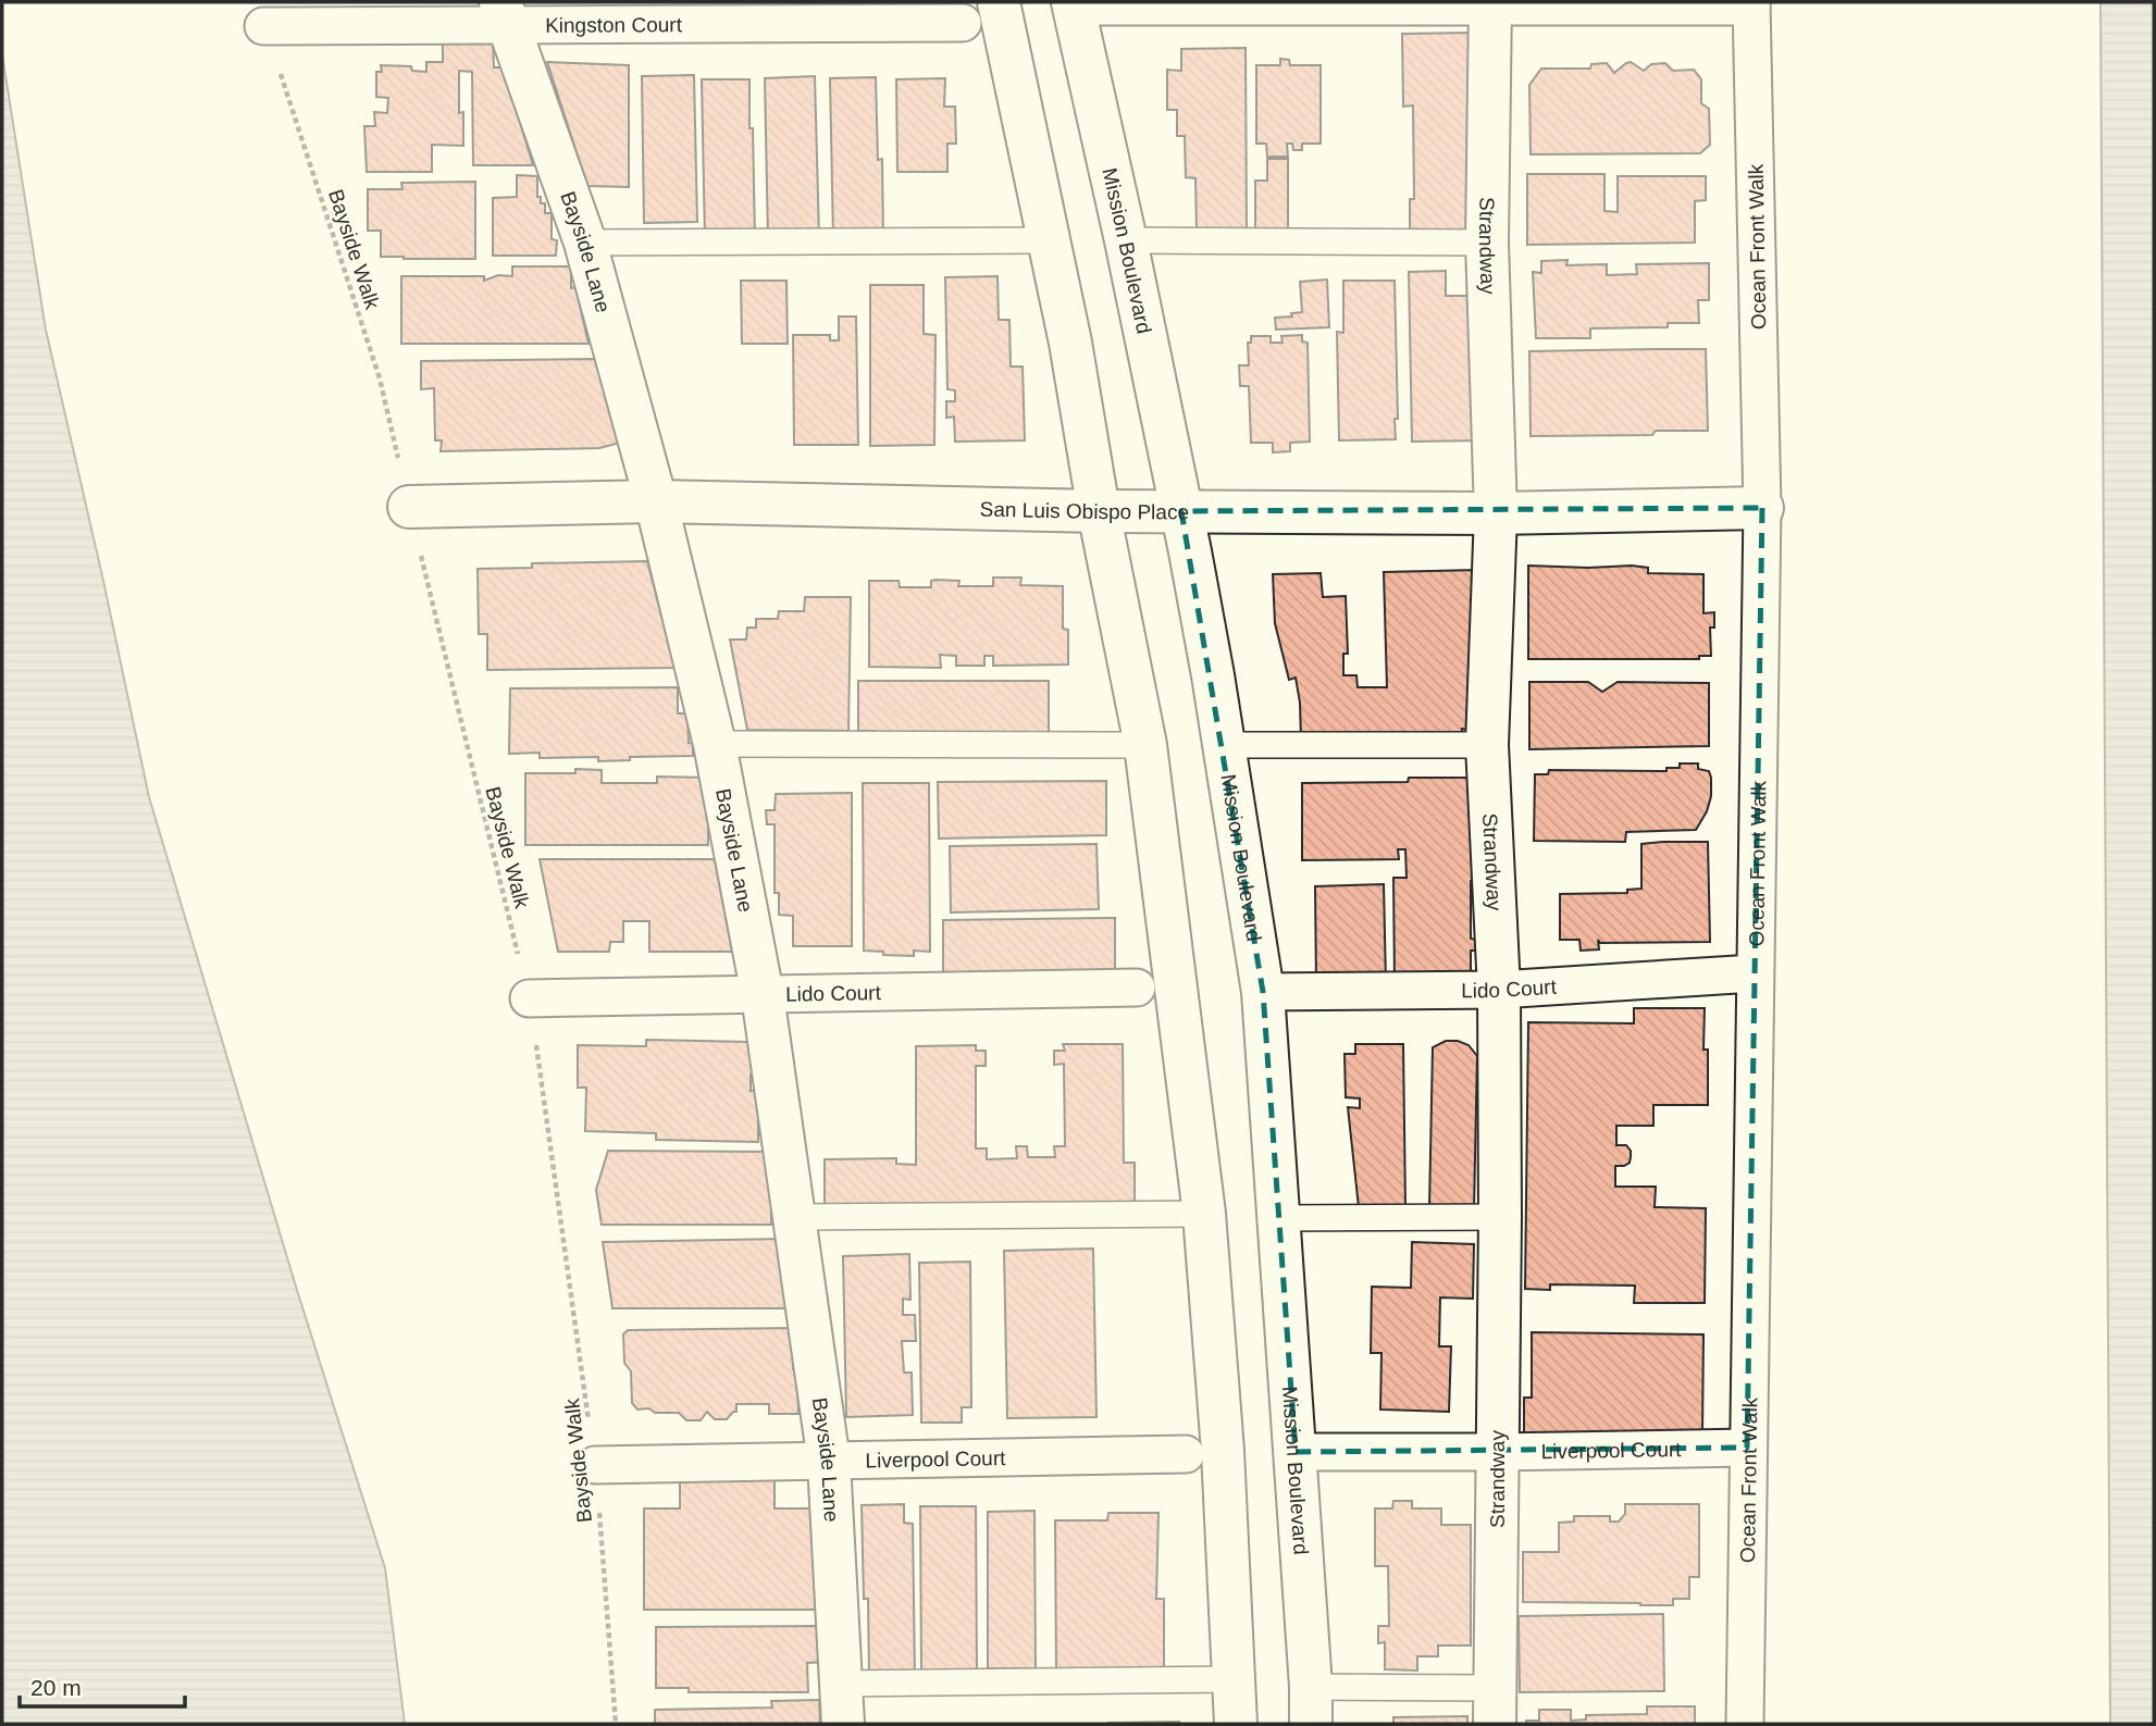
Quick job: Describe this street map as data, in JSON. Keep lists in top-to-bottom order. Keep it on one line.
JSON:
{"streets":{"street":["Kingston Court","Strandway","Ocean Front Walk","Mission Boulevard","Bayside Lane","San Luis Obispo Place","Lido Court","Liverpool Court"],"path":["Bayside Walk"]},"crossings":[["Kingston Court","Bayside Walk"],["Kingston Court","Bayside Lane"],["Strandway","San Luis Obispo Place"],["Strandway","Lido Court"],["Strandway","Liverpool Court"],["Ocean Front Walk","San Luis Obispo Place"],["Ocean Front Walk","Lido Court"],["Ocean Front Walk","Liverpool Court"],["Bayside Walk","San Luis Obispo Place"],["Bayside Walk","Lido Court"],["Bayside Walk","Liverpool Court"],["Mission Boulevard","San Luis Obispo Place"],["Mission Boulevard","Lido Court"],["Mission Boulevard","Liverpool Court"],["Bayside Lane","San Luis Obispo Place"],["Bayside Lane","Lido Court"],["Bayside Lane","Liverpool Court"]],"scale_bar":"20 m"}
